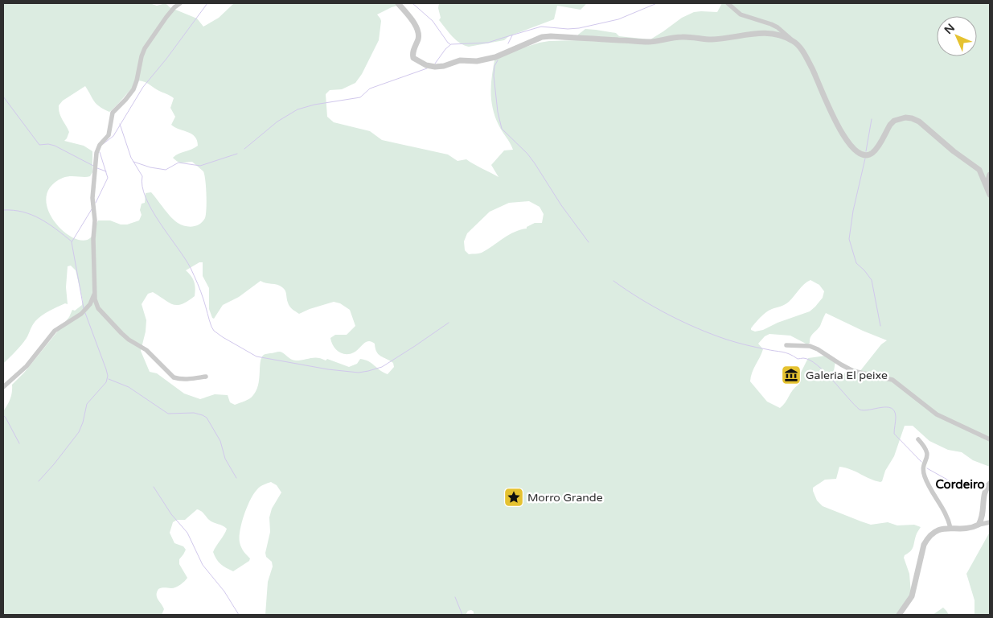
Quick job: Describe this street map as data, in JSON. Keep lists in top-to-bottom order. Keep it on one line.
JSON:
{"districts":["Cordeiro"],"places":{"museum":["Galeria El peixe"],"place":["Morro Grande"]},"north":"top left"}
